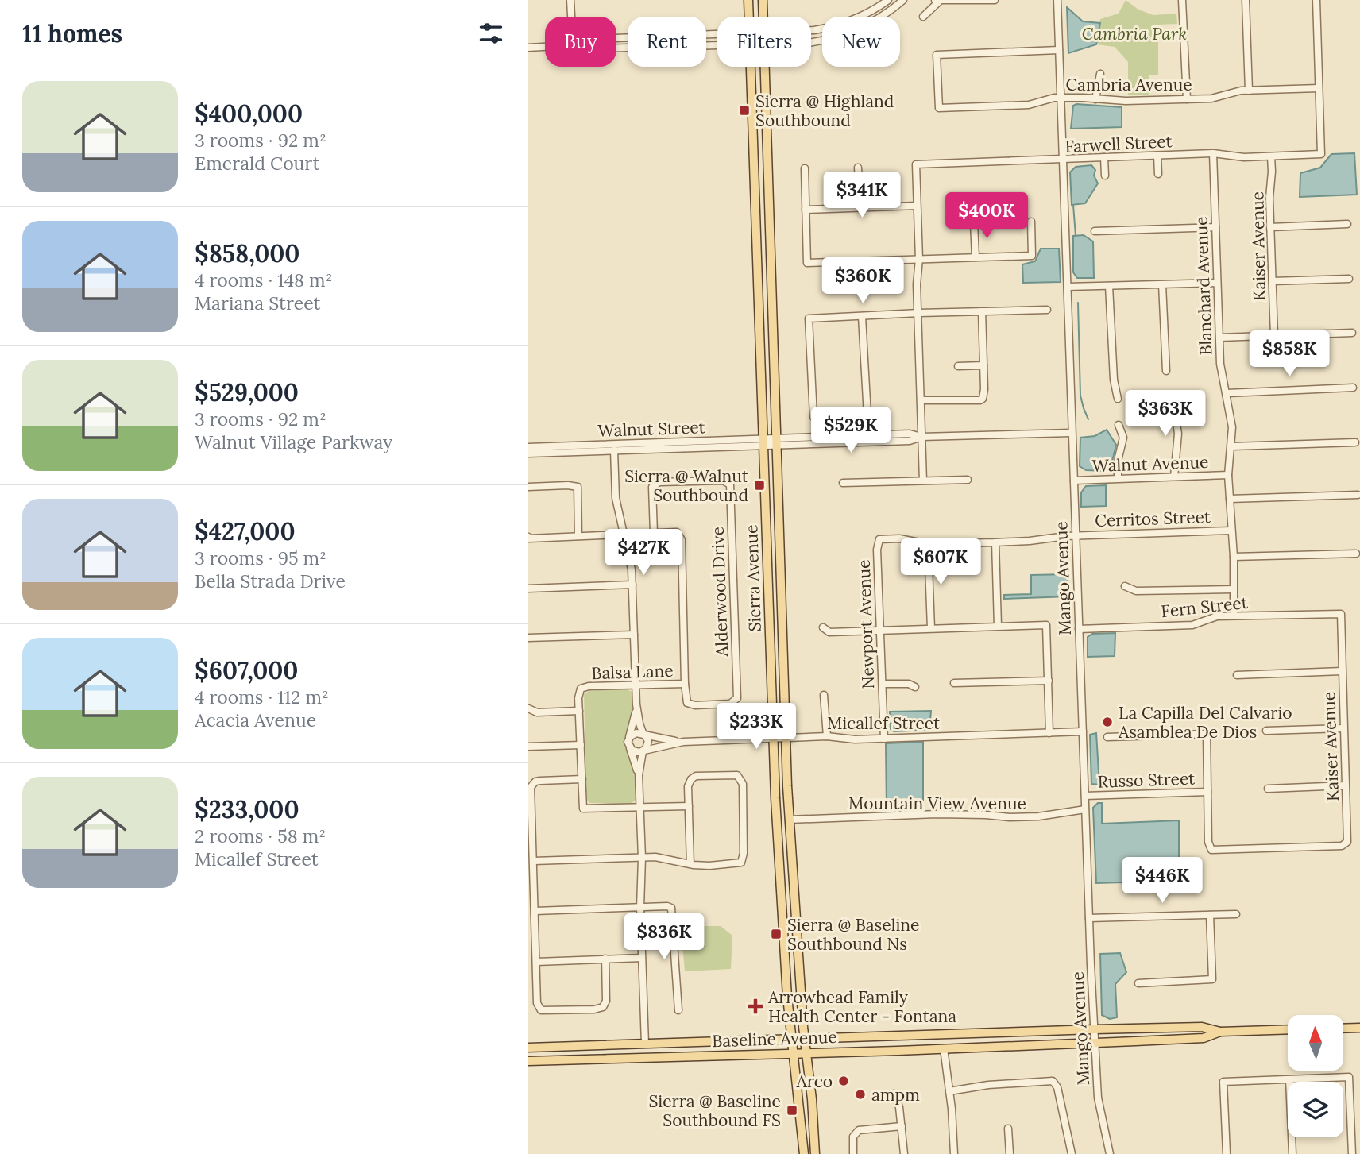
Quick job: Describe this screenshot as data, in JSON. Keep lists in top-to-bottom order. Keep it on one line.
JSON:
{"streets":{"main road":["Sierra Avenue","Baseline Avenue"],"street":["Cambria Avenue","Farwell Street","Kaiser Avenue","Blanchard Avenue","Walnut Street","Walnut Avenue","Cerritos Street","Mango Avenue","Alderwood Drive","Fern Street","Newport Avenue","Balsa Lane","Micallef Street","Russo Street","Mountain View Avenue"]},"crossings":[["Cambria Avenue","Farwell Street"],["Cambria Avenue","Mango Avenue"],["Farwell Street","Kaiser Avenue"],["Farwell Street","Blanchard Avenue"],["Farwell Street","Mango Avenue"],["Kaiser Avenue","Fern Street"],["Kaiser Avenue","Russo Street"],["Blanchard Avenue","Walnut Avenue"],["Blanchard Avenue","Cerritos Street"],["Blanchard Avenue","Fern Street"],["Walnut Street","Sierra Avenue"],["Walnut Street","Mango Avenue"],["Walnut Avenue","Mango Avenue"],["Cerritos Street","Mango Avenue"],["Cerritos Street","Newport Avenue"],["Sierra Avenue","Micallef Street"],["Sierra Avenue","Mountain View Avenue"],["Sierra Avenue","Baseline Avenue"],["Mango Avenue","Fern Street"],["Mango Avenue","Micallef Street"],["Mango Avenue","Russo Street"],["Mango Avenue","Mountain View Avenue"],["Mango Avenue","Baseline Avenue"],["Alderwood Drive","Balsa Lane"],["Newport Avenue","Micallef Street"]],"parks":["Cambria Park"],"places":{"transit":["Sierra @ Highland Southbound","Sierra @ Walnut Southbound","Sierra @ Baseline Southbound Ns","Sierra @ Baseline Southbound FS"],"other":["La Capilla Del Calvario Asamblea De Dios","Arco","ampm"],"health":["Arrowhead Family Health Center - Fontana"]},"north":"top","page":{"heading":"11 homes","chip":["Buy","Rent","Filters","New"],"list":[{"name":"$400,000","note":"3 rooms · 92 m² · Emerald Court"},{"name":"$858,000","note":"4 rooms · 148 m² · Mariana Street"},{"name":"$529,000","note":"3 rooms · 92 m² · Walnut Village Parkway"},{"name":"$427,000","note":"3 rooms · 95 m² · Bella Strada Drive"},{"name":"$607,000","note":"4 rooms · 112 m² · Acacia Avenue"},{"name":"$233,000","note":"2 rooms · 58 m² · Micallef Street"}],"price":["$341K","$400K","$360K","$858K","$363K","$529K","$427K","$607K","$233K","$446K","$836K"]}}
